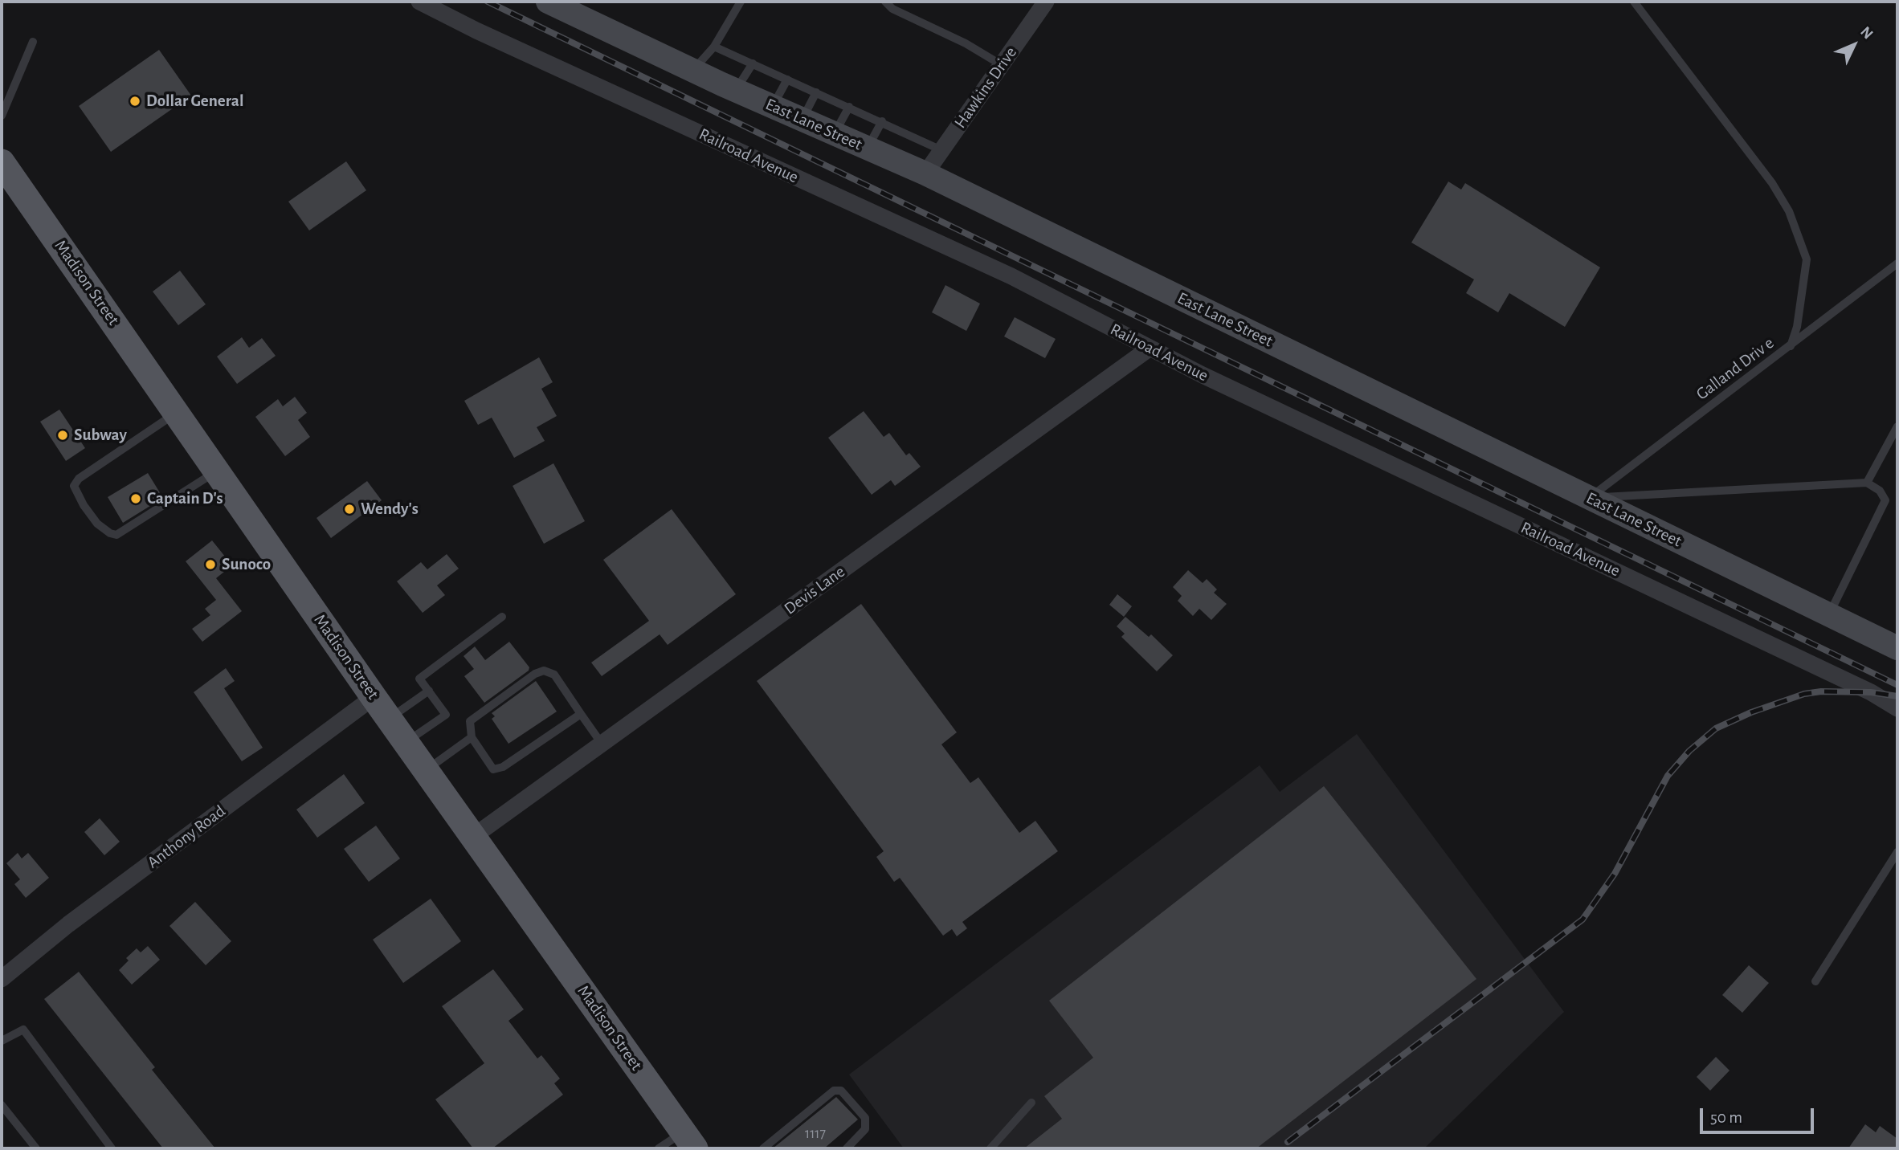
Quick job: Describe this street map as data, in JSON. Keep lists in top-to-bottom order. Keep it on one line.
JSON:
{"streets":{"main road":["Madison Street"],"street":["Hawkins Drive","East Lane Street","Railroad Avenue","Devis Lane","Anthony Road"],"lane":["Galland Driv e"]},"crossings":[["Hawkins Drive","East Lane Street"],["East Lane Street","Galland Driv e"],["Railroad Avenue","Devis Lane"],["Madison Street","Devis Lane"],["Madison Street","Anthony Road"]],"places":["Dollar General","Subway","Captain D's","Wendy's","Sunoco"],"house_numbers":["1117"],"scale_bar":"50 m","north":"top right"}
